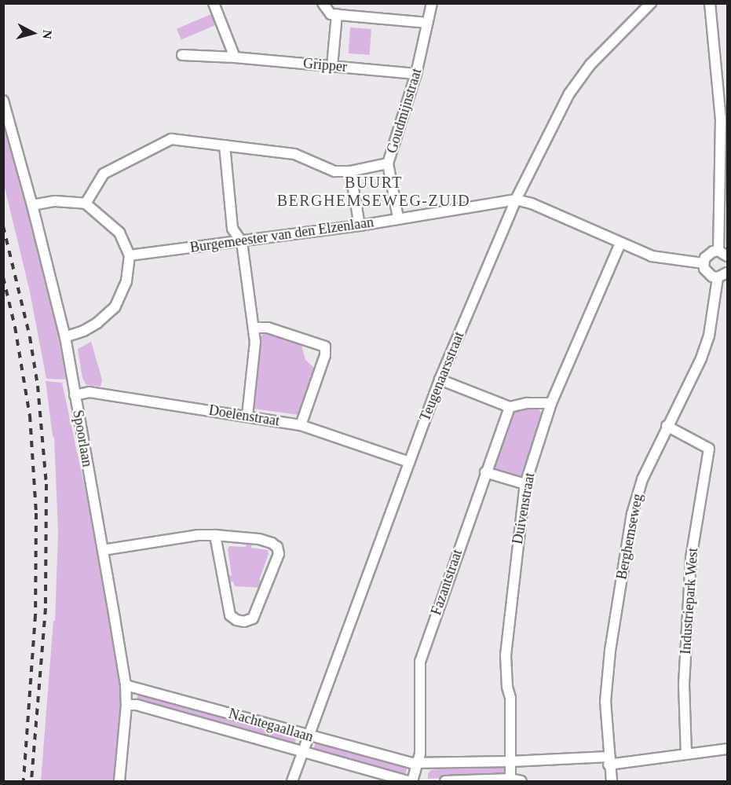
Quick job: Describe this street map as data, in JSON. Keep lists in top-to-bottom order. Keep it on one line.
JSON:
{"streets":{"street":["Gripper","Goudmijnstraat","Burgemeester van den Elzenlaan","Teugenaarsstraat","Doelenstraat","Spoorlaan","Duivenstraat","Berghemseweg","Fazantstraat","Industriepark West","Nachtegaallaan"]},"crossings":[["Gripper","Goudmijnstraat"],["Goudmijnstraat","Burgemeester van den Elzenlaan"],["Burgemeester van den Elzenlaan","Teugenaarsstraat"],["Burgemeester van den Elzenlaan","Duivenstraat"],["Teugenaarsstraat","Doelenstraat"],["Teugenaarsstraat","Nachtegaallaan"],["Doelenstraat","Spoorlaan"],["Spoorlaan","Nachtegaallaan"],["Duivenstraat","Nachtegaallaan"],["Berghemseweg","Industriepark West"],["Berghemseweg","Nachtegaallaan"],["Fazantstraat","Nachtegaallaan"],["Industriepark West","Nachtegaallaan"]],"districts":["BUURT BERGHEMSEWEG-ZUID"],"north":"right"}
